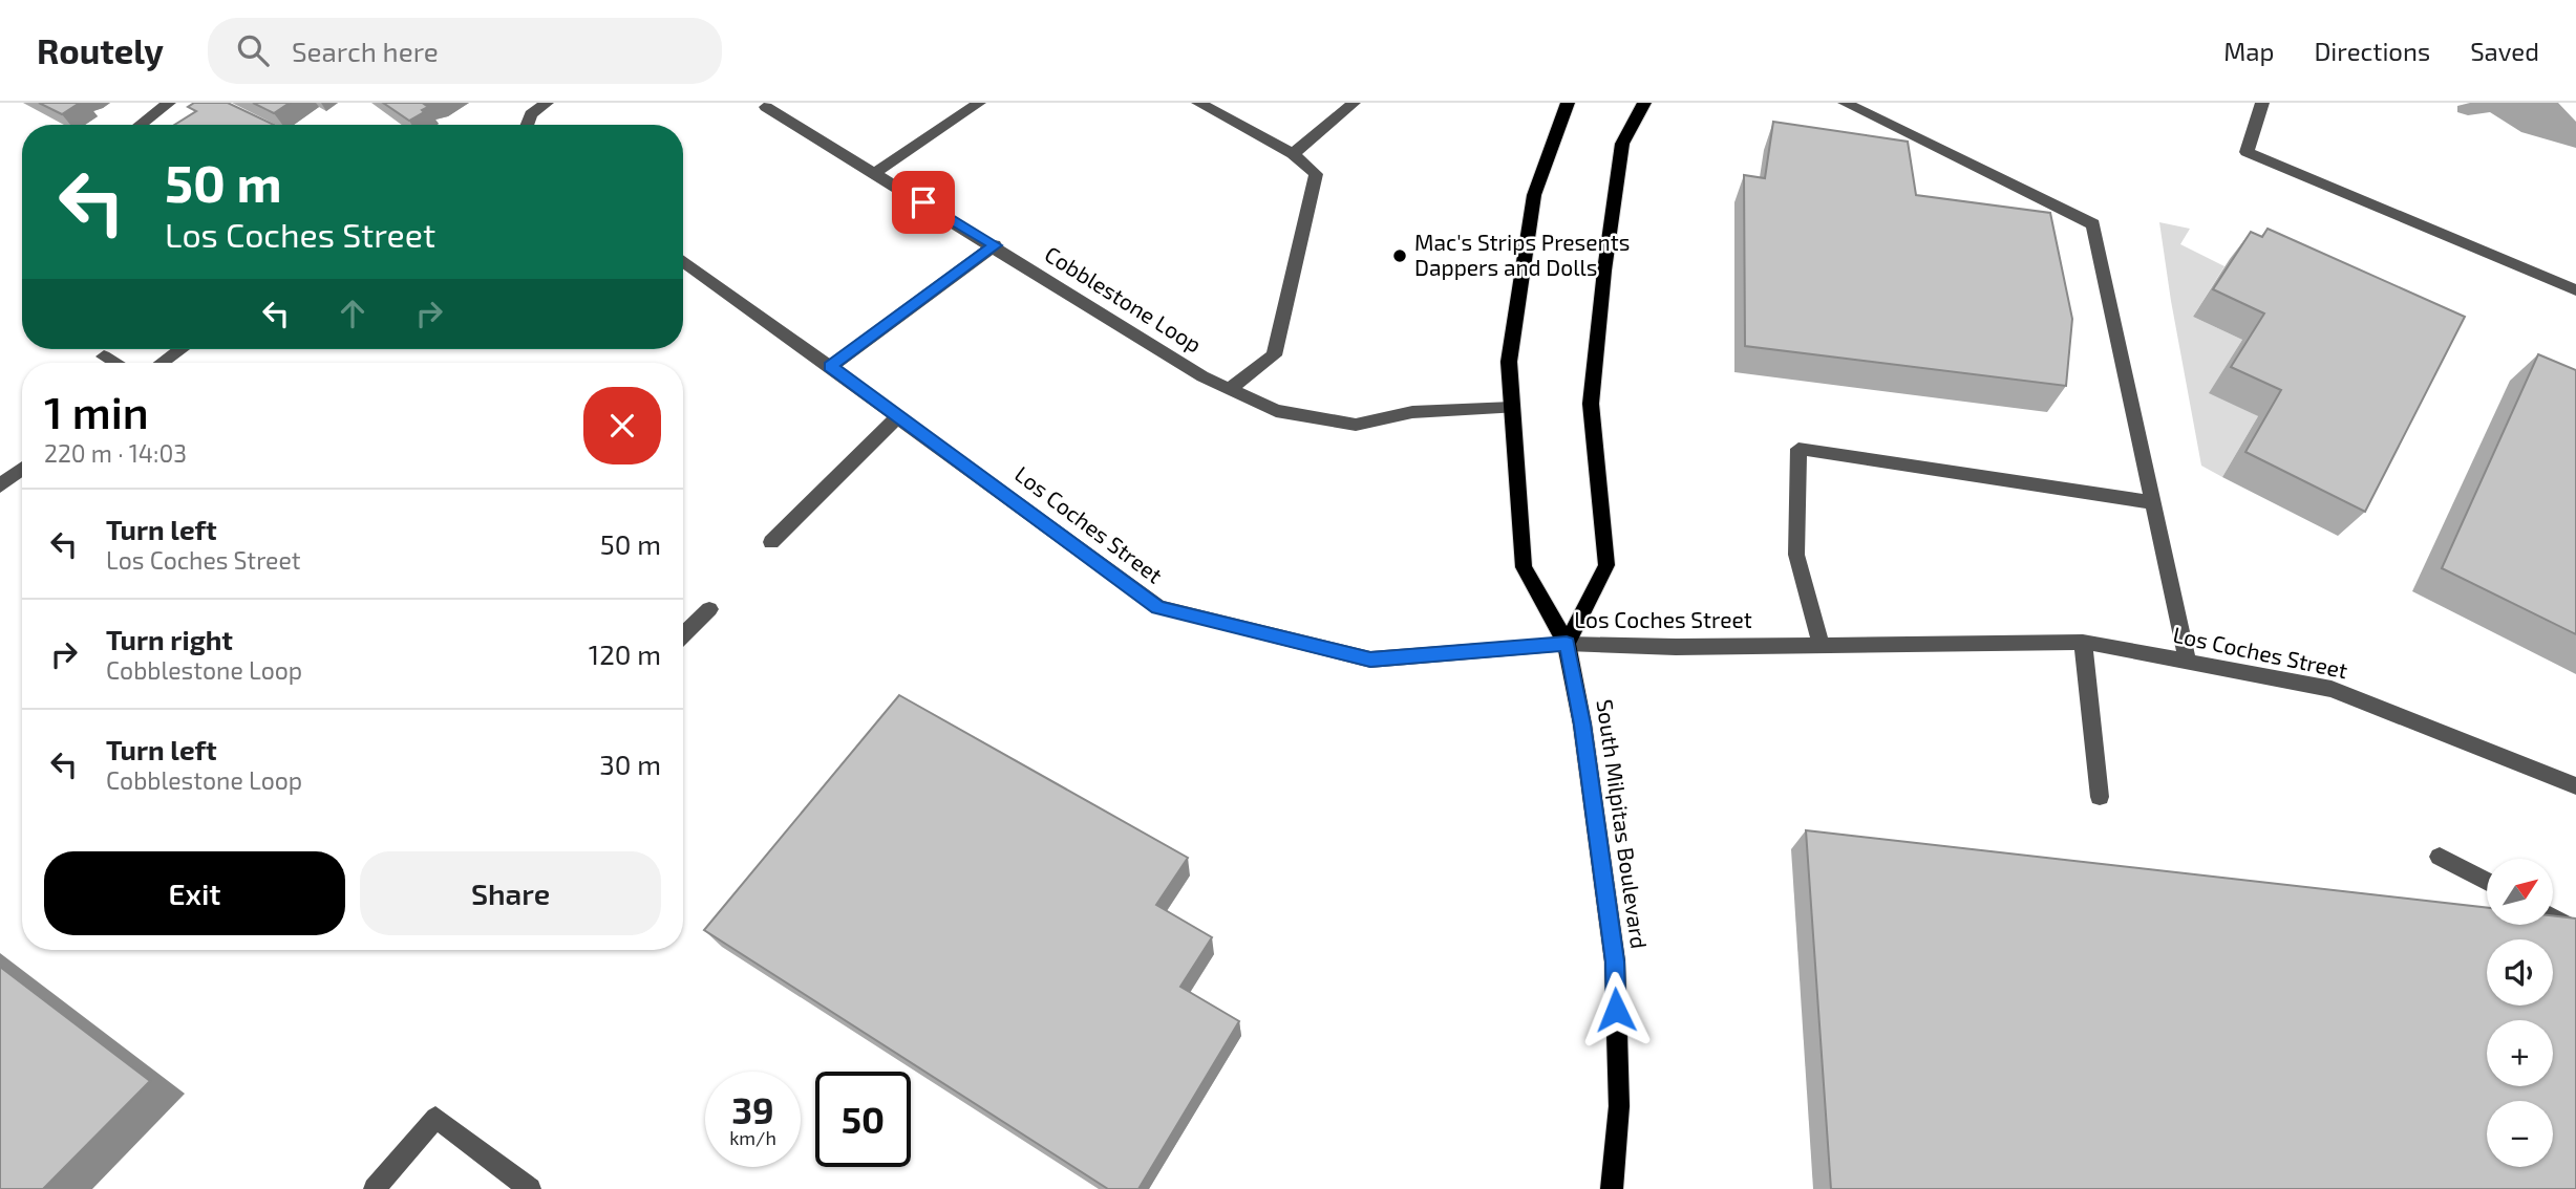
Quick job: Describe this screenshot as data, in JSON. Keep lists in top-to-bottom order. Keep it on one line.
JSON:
{"streets":{"main road":["South Milpitas Boulevard"],"street":["Cobblestone Loop","Los Coches Street"]},"crossings":[["Cobblestone Loop","South Milpitas Boulevard"],["Los Coches Street","South Milpitas Boulevard"]],"places":["Mac's Strips Presents Dappers and Dolls"],"north":"top right","page":{"header":"Routely","search":"Search here","nav":["Map","Directions","Saved"],"turn":["50 m","Los Coches Street"],"heading":["1 min","220 m · 14:03"],"list":[{"name":"Turn left","note":"Los Coches Street","value":"50 m"},{"name":"Turn right","note":"Cobblestone Loop","value":"120 m"},{"name":"Turn left","note":"Cobblestone Loop","value":"30 m"}],"buttons":["Exit","Share"],"map_buttons":["+","−"],"speed":"39 km/h","limit":"50"}}
